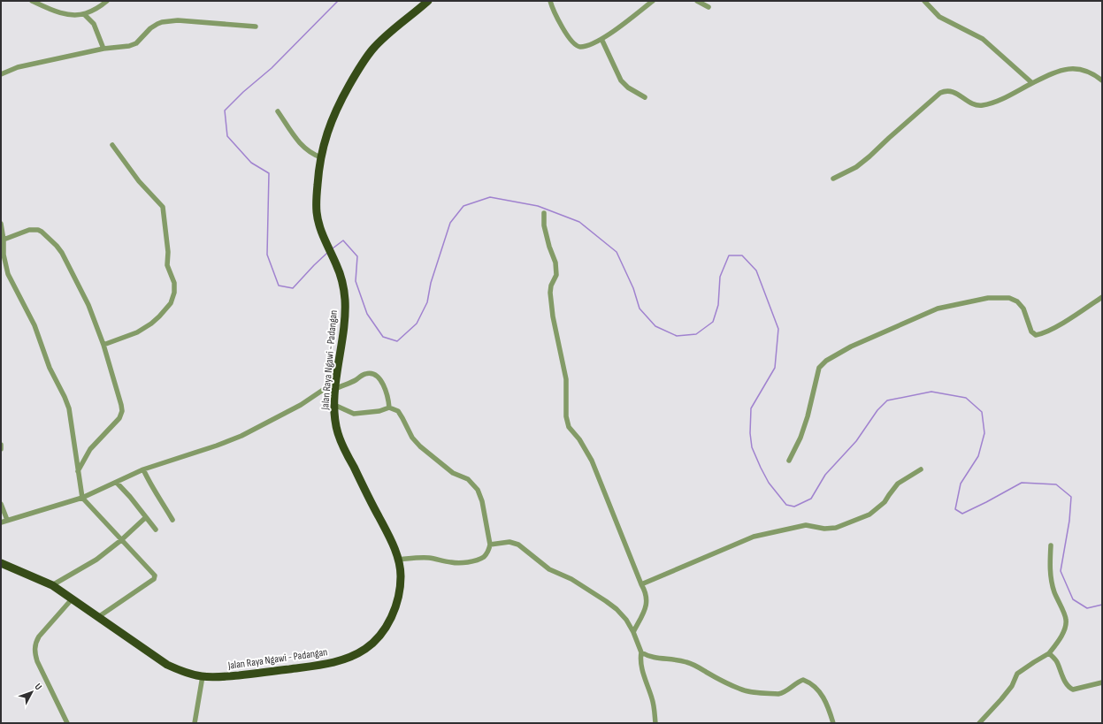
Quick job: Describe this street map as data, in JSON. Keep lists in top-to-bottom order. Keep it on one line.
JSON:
{"streets":{"highway":["Jalan Raya Ngawi - Padangan"]},"north":"top right"}
